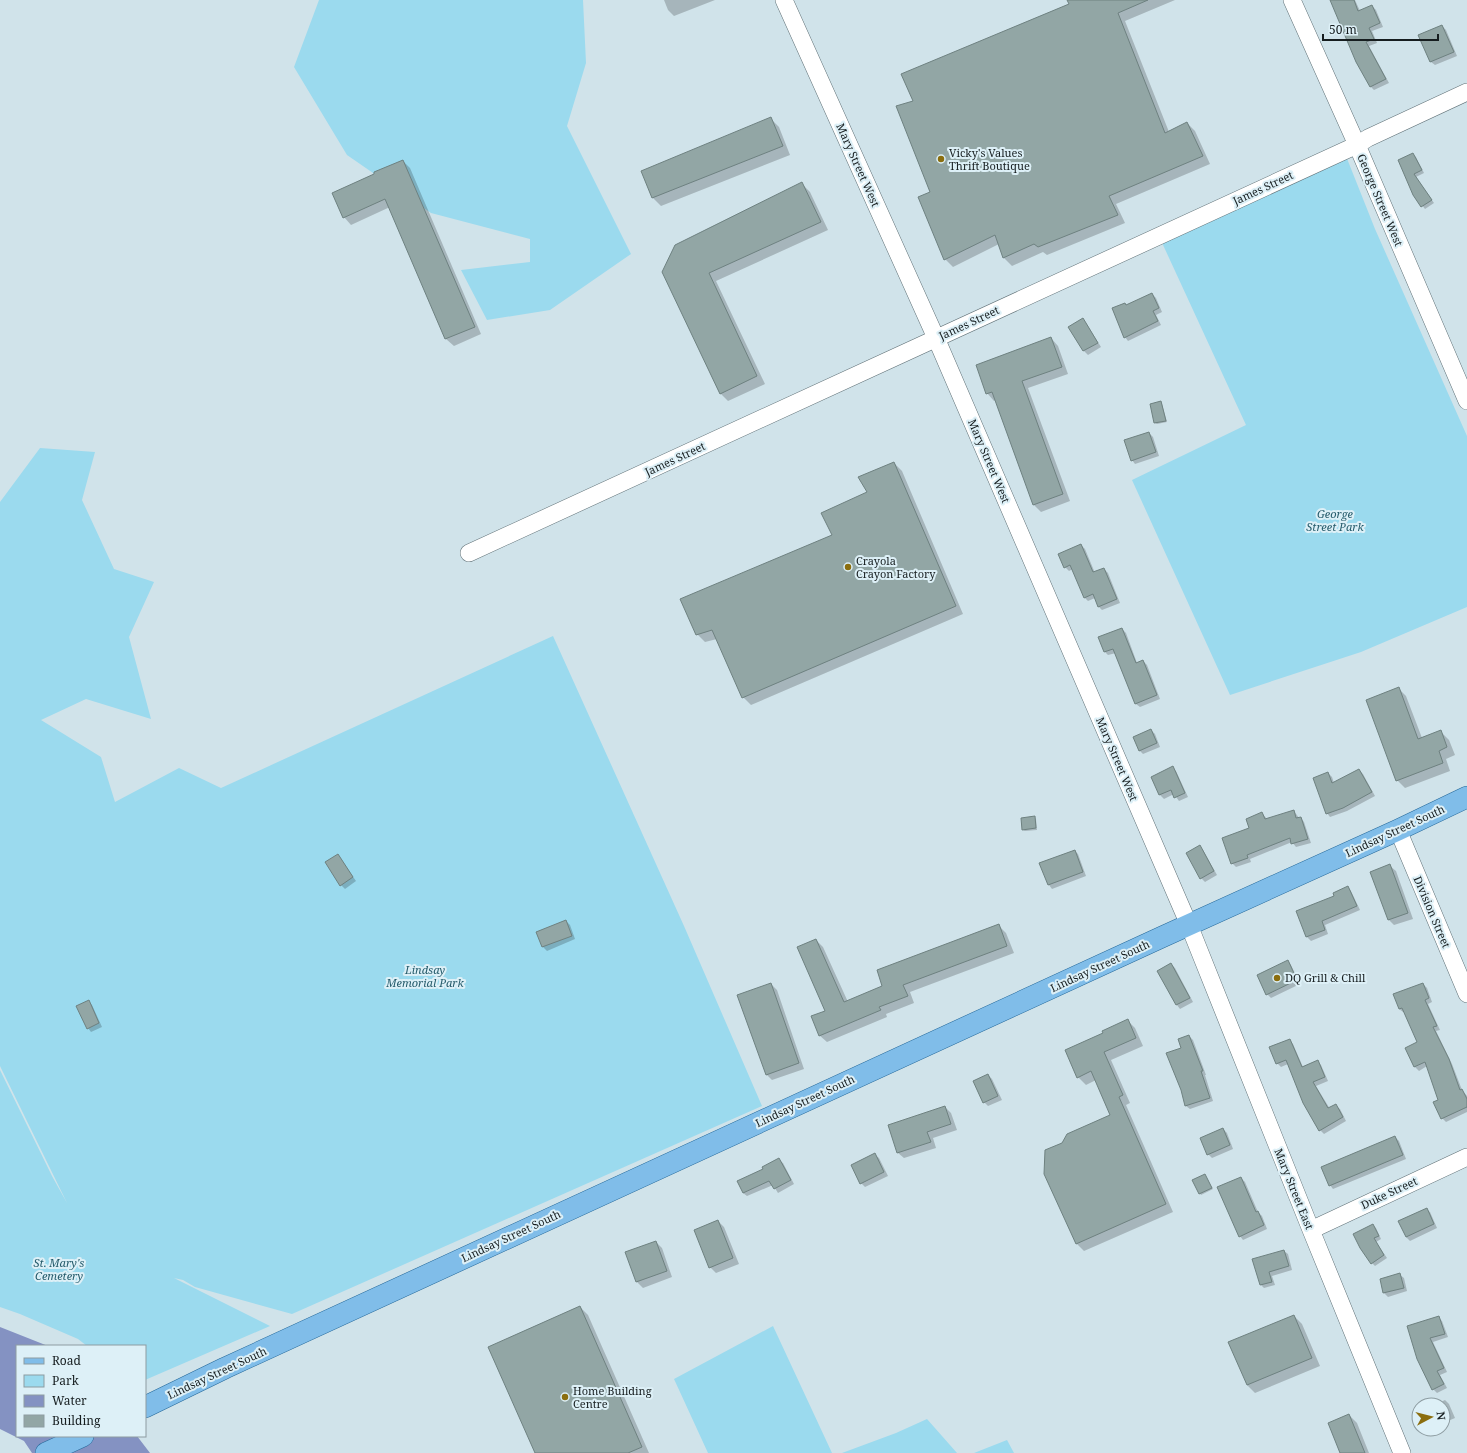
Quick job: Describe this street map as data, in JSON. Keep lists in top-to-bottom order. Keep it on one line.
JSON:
{"streets":{"main road":["Lindsay Street South"],"street":["Mary Street West","James Street","George Street West","Division Street","Mary Street East","Duke Street"]},"crossings":[["Mary Street West","James Street"],["Mary Street West","Lindsay Street South"],["Mary Street West","Mary Street East"],["James Street","George Street West"],["Lindsay Street South","Division Street"],["Lindsay Street South","Mary Street East"],["Mary Street East","Duke Street"]],"parks":["George Street Park","Lindsay Memorial Park","St. Mary's Cemetery"],"places":["Vicky's Values Thrift Boutique","Crayola Crayon Factory","DQ Grill & Chill","Home Building Centre"],"legend":["Road","Park","Water","Building"],"scale_bar":"50 m","north":"right"}
